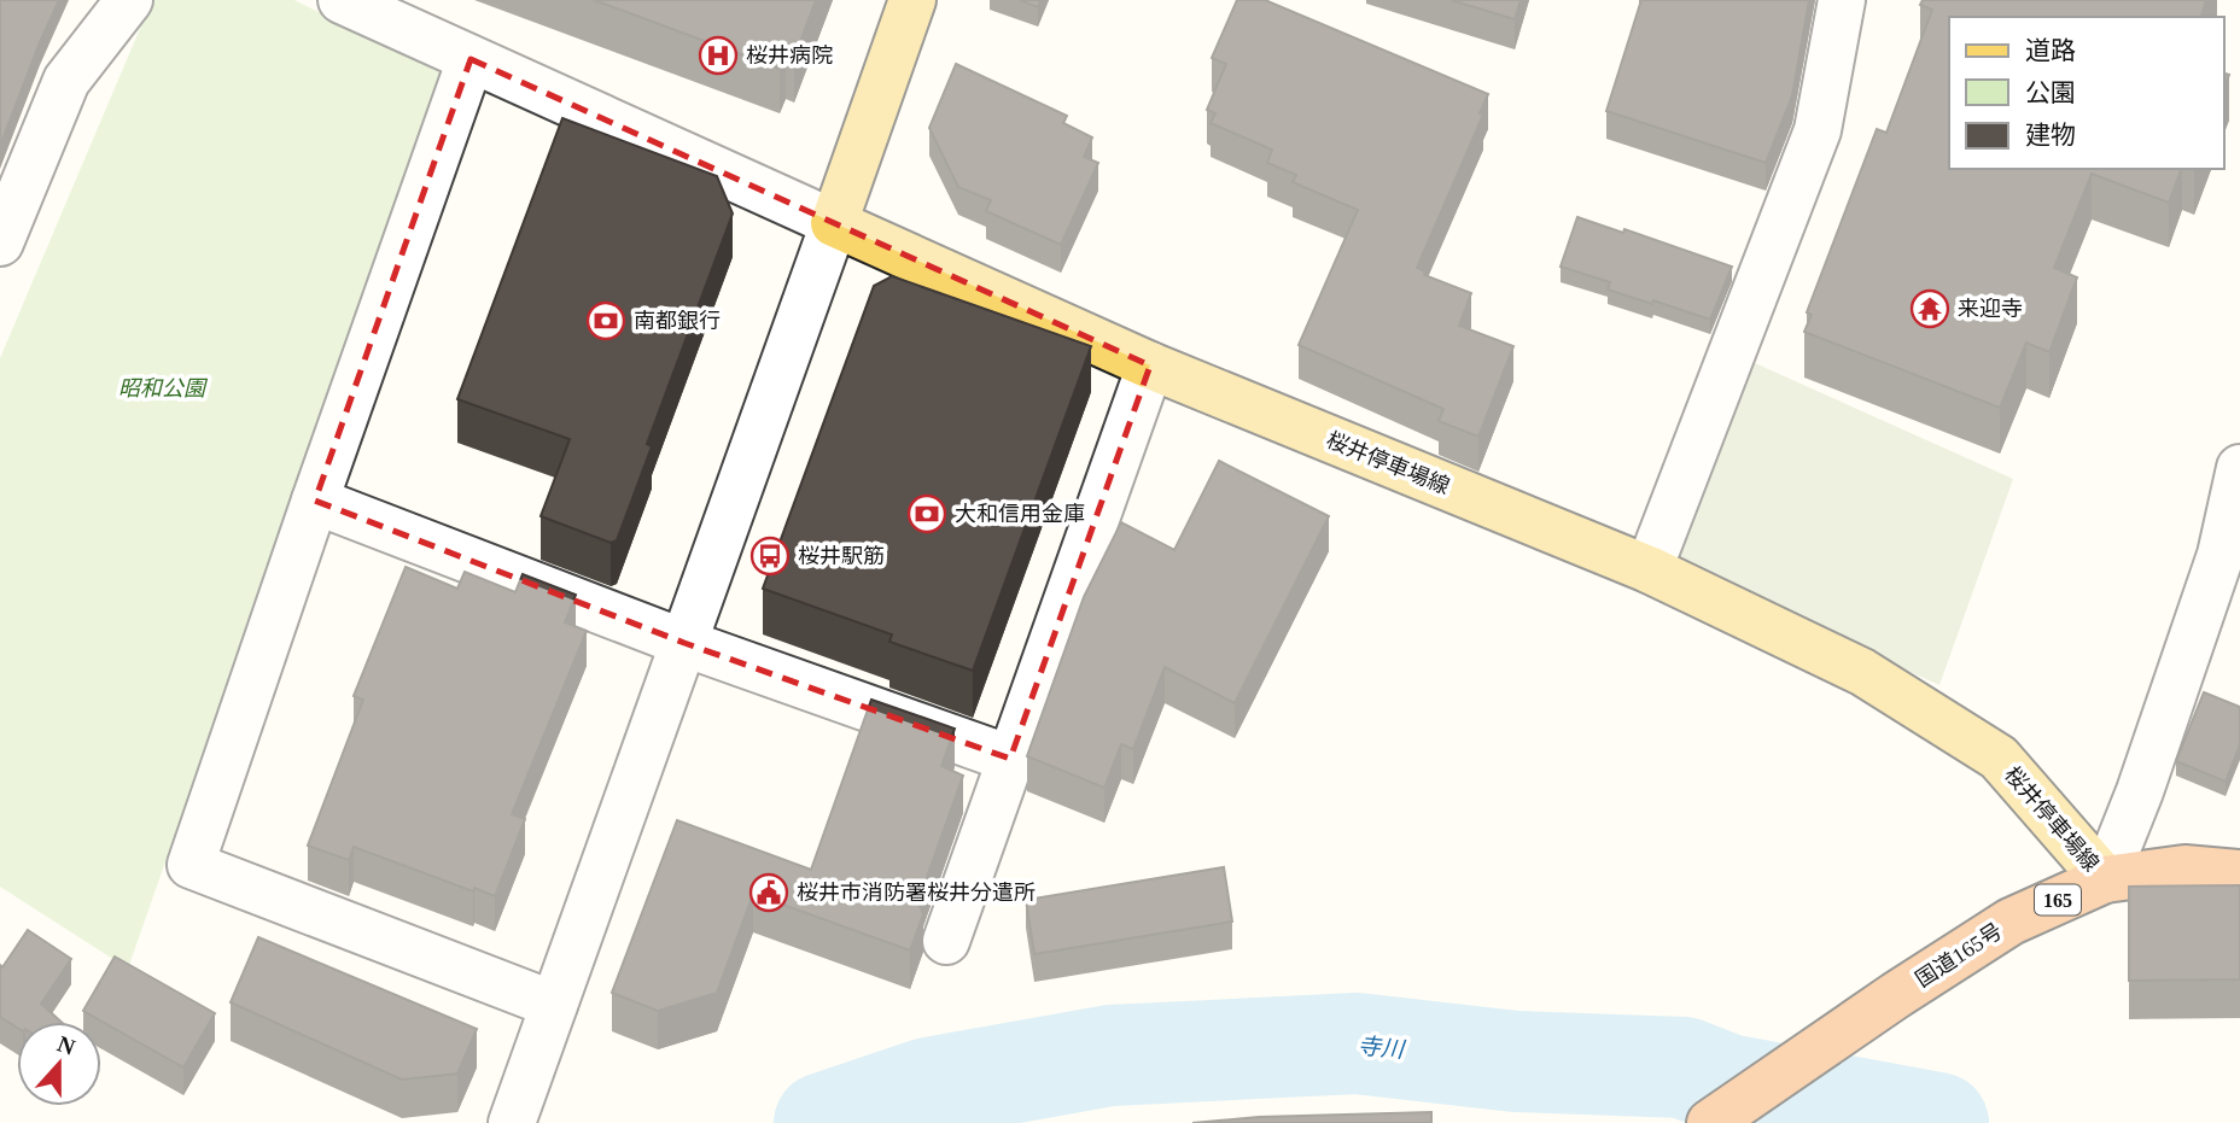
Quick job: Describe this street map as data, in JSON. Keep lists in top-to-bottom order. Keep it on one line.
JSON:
{"streets":{"highway":["165","国道165号"],"main road":["桜井停車場線"]},"crossings":[["桜井停車場線","国道165号"]],"water":["寺川"],"parks":["昭和公園"],"places":{"hospital":["桜井病院"],"temple":["来迎寺"],"bank":["南都銀行","大和信用金庫"],"bus stop":["桜井駅筋"],"public building":["桜井市消防署桜井分遣所"]},"legend":["道路","公園","建物"],"north":"top"}
